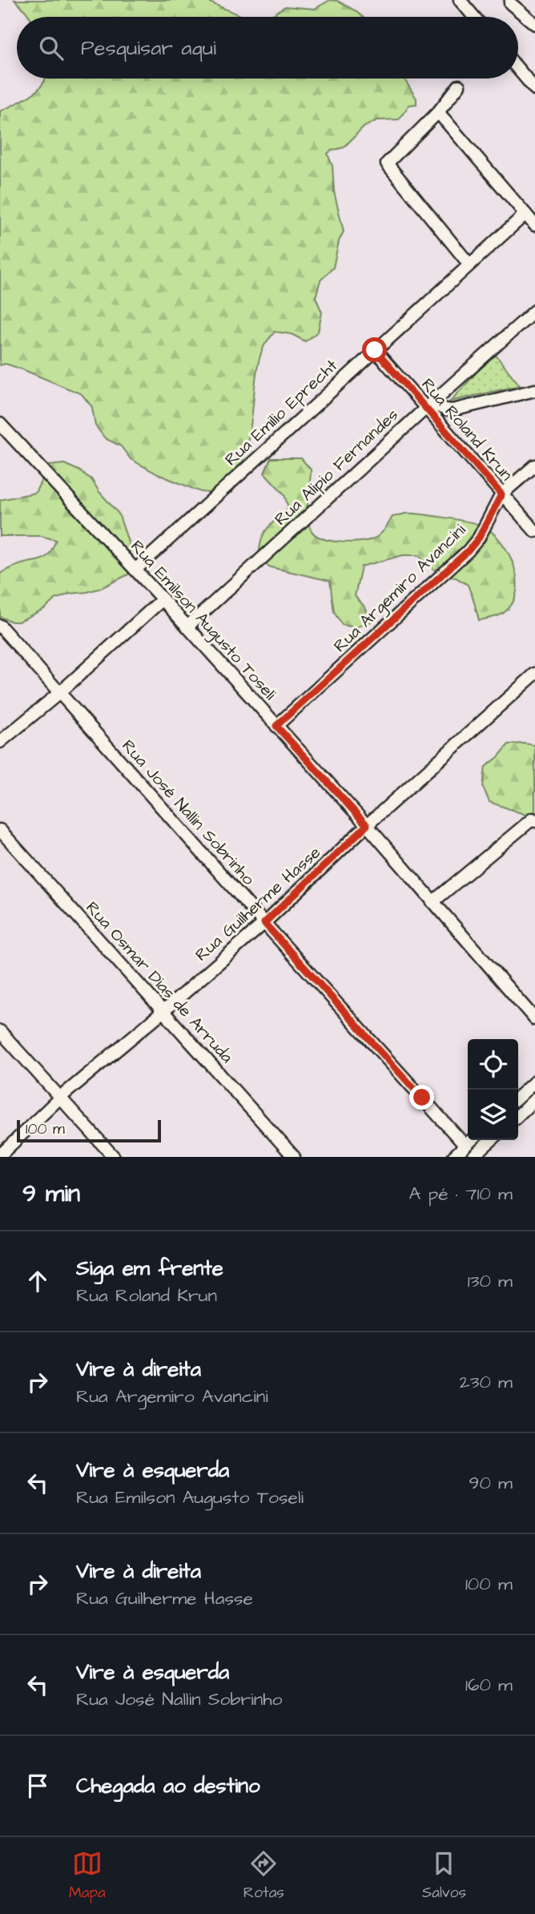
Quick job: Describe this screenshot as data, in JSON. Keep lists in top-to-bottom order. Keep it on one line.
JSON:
{"streets":{"street":["Rua Emilio Eprecht","Rua Roland Krun","Rua Alipio Fernandes","Rua Argemiro Avancini","Rua Emilson Augusto Toseli","Rua José Nallin Sobrinho","Rua Guilherme Hasse","Rua Osmar Dias de Arruda"]},"crossings":[["Rua Emilio Eprecht","Rua Roland Krun"],["Rua Emilio Eprecht","Rua Emilson Augusto Toseli"],["Rua Roland Krun","Rua Alipio Fernandes"],["Rua Roland Krun","Rua Argemiro Avancini"],["Rua Alipio Fernandes","Rua Emilson Augusto Toseli"],["Rua Argemiro Avancini","Rua Emilson Augusto Toseli"],["Rua Emilson Augusto Toseli","Rua Guilherme Hasse"],["Rua José Nallin Sobrinho","Rua Guilherme Hasse"],["Rua Guilherme Hasse","Rua Osmar Dias de Arruda"]],"scale_bar":"100 m","page":{"search":"Pesquisar aqui","scale":"100 m","heading":["9 min","A pé · 710 m"],"list":[["Siga em frente","Rua Roland Krun","130 m"],["Vire à direita","Rua Argemiro Avancini","230 m"],["Vire à esquerda","Rua Emilson Augusto Toseli","90 m"],["Vire à direita","Rua Guilherme Hasse","100 m"],["Vire à esquerda","Rua José Nallin Sobrinho","160 m"],"Chegada ao destino"],"nav":["Mapa","Rotas","Salvos"]}}
